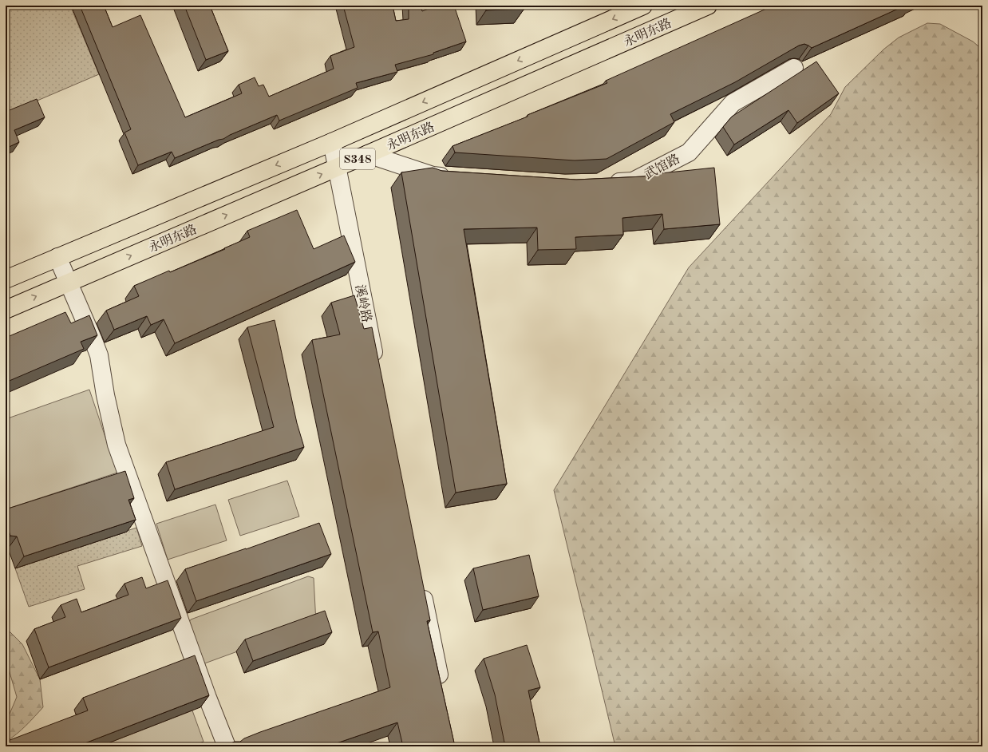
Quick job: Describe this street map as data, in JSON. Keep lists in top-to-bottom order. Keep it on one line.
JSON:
{"streets":{"main road":["永明东路","S348"],"street":["武馆路","溪岭路"]},"crossings":[["永明东路","溪岭路"]]}
